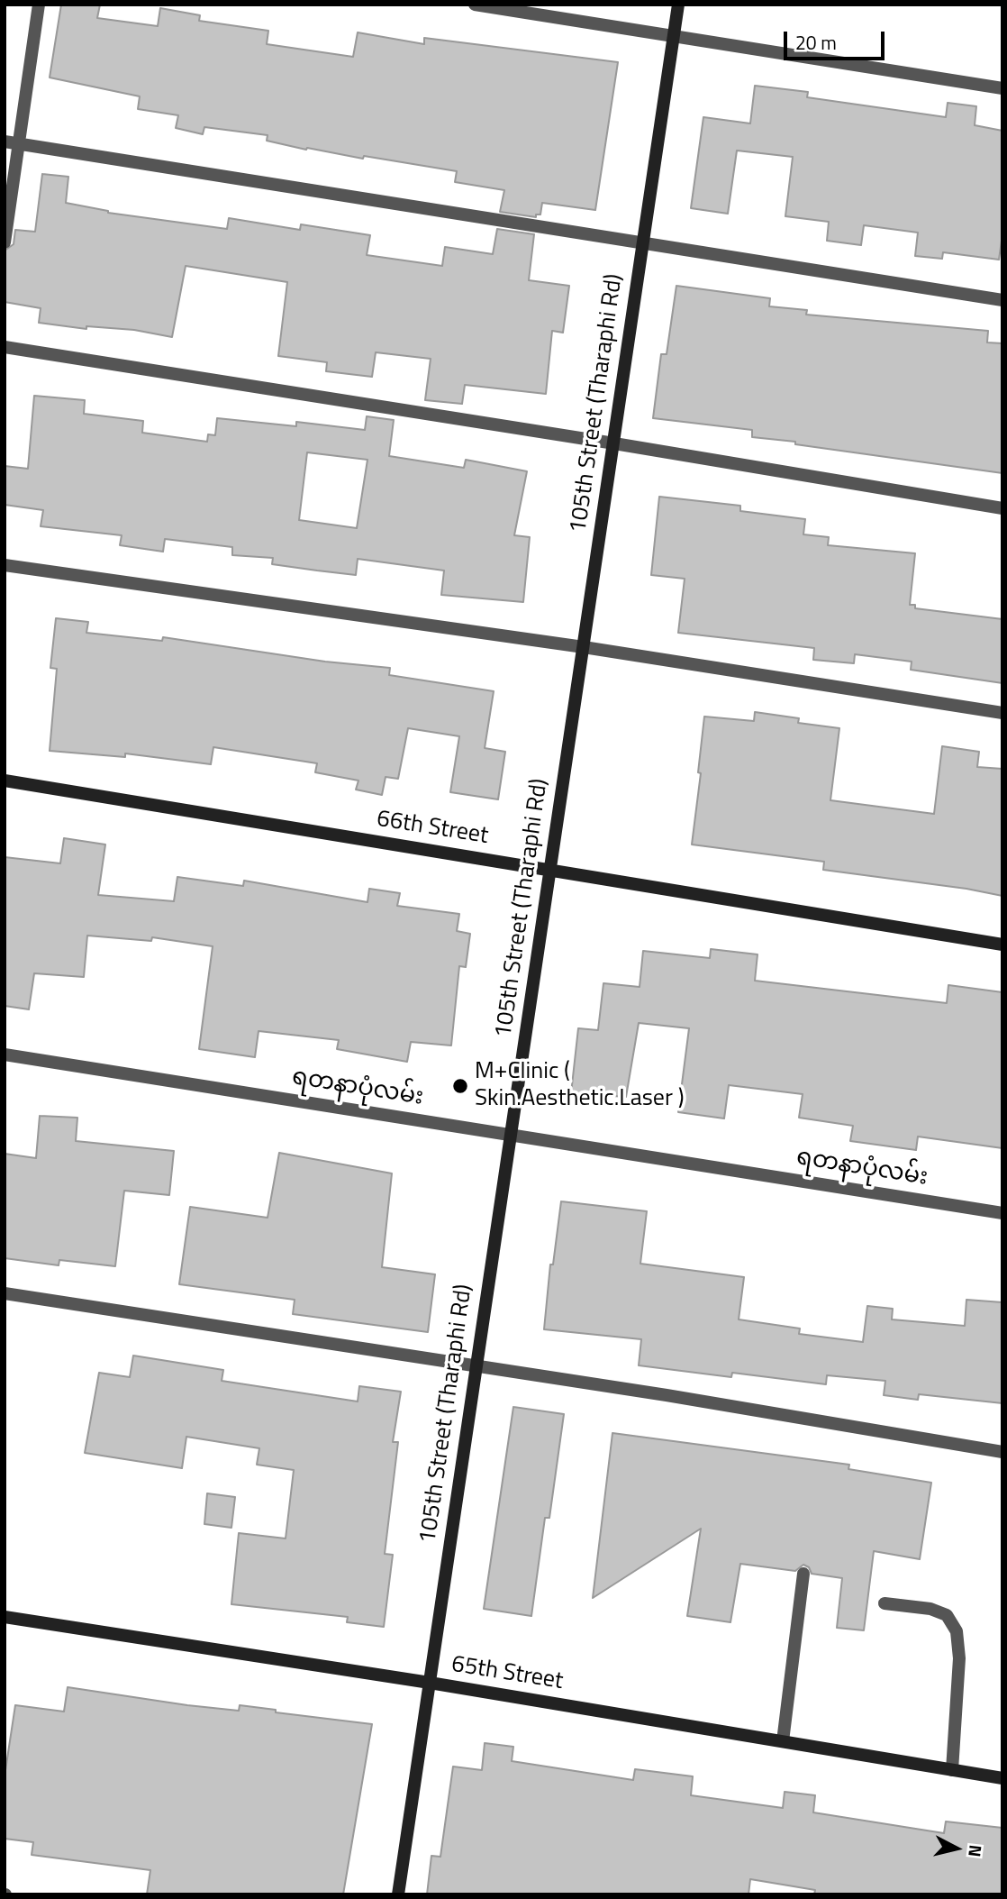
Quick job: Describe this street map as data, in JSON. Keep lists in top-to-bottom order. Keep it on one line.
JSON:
{"streets":{"street":["105th Street (Tharaphi Rd)","66th Street","ရတနာပုံလမ်း","65th Street"]},"crossings":[["105th Street (Tharaphi Rd)","66th Street"],["105th Street (Tharaphi Rd)","ရတနာပုံလမ်း"],["105th Street (Tharaphi Rd)","65th Street"]],"places":["M+Clinic ( Skin.Aesthetic.Laser )"],"scale_bar":"20 m","north":"right"}
